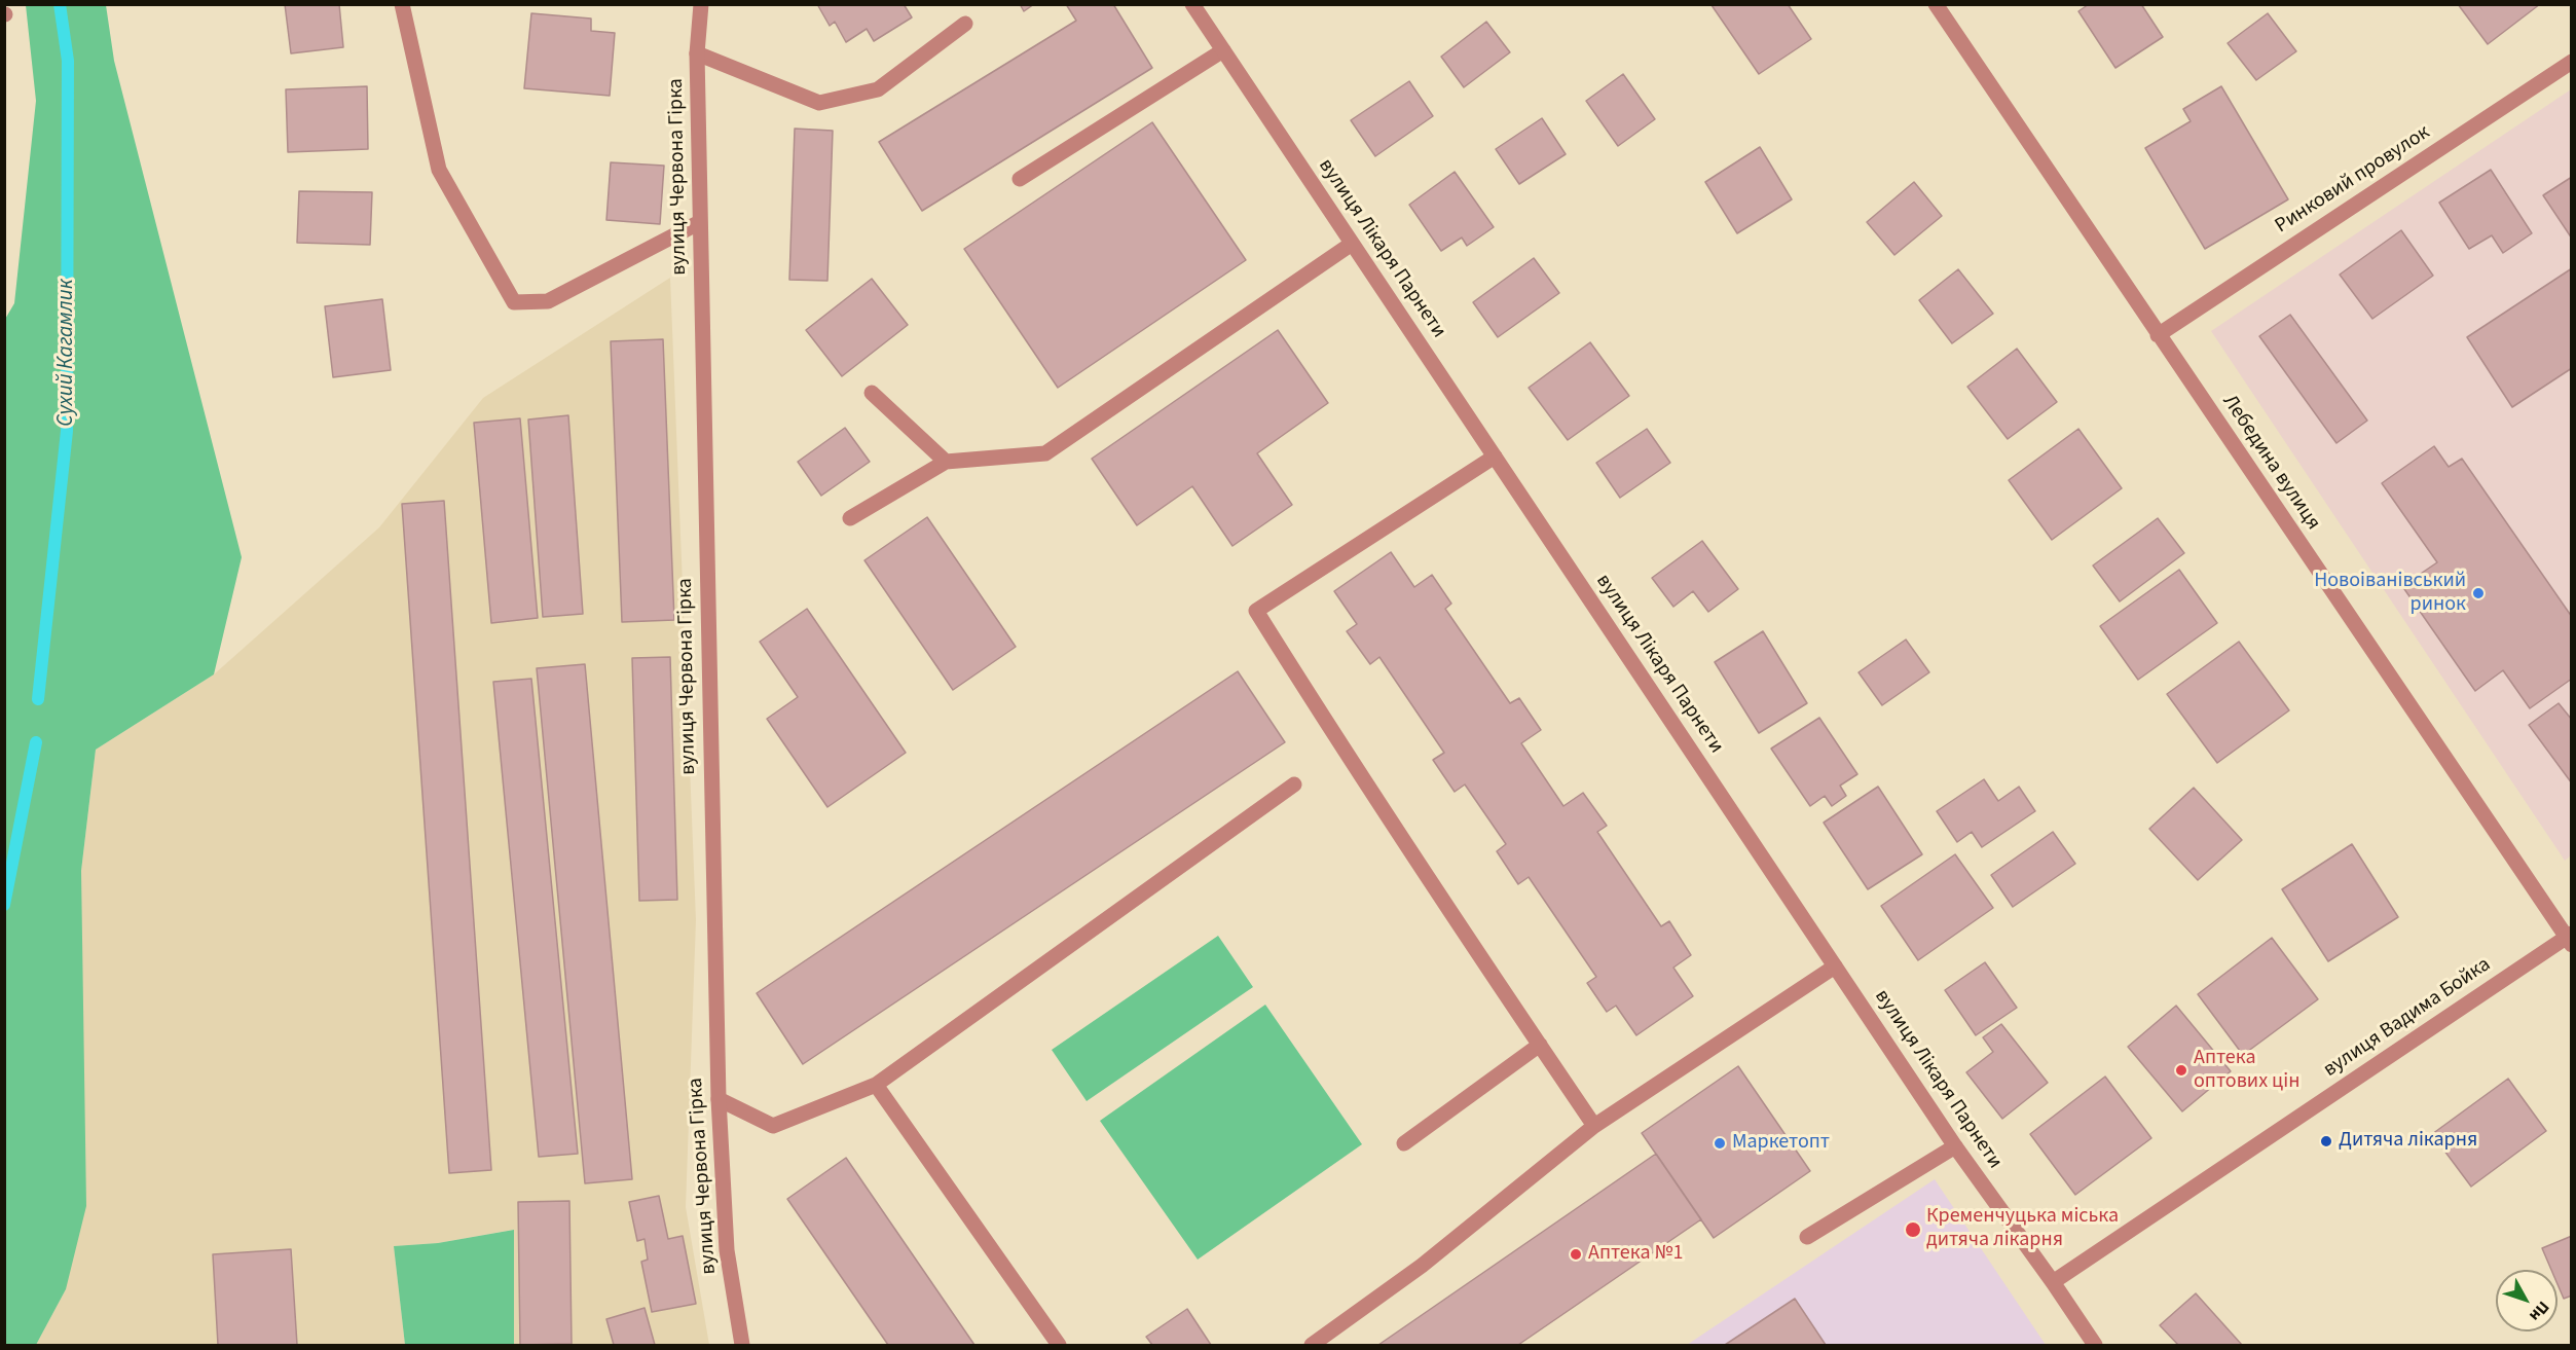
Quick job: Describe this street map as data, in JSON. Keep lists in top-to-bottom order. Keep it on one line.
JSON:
{"streets":{"street":["вулиця Червона Гірка","Ринковий провулок","вулиця Лікаря Парнети","Лебедина вулиця","вулиця Вадима Бойка"]},"crossings":[["Ринковий провулок","Лебедина вулиця"],["вулиця Лікаря Парнети","вулиця Вадима Бойка"],["Лебедина вулиця","вулиця Вадима Бойка"]],"water":["Сухий Кагамлик"],"places":["Новоіванівський ринок","Аптека оптових цін","Дитяча лікарня","Маркетопт","Кременчуцька міська дитяча лікарня","Аптека №1"],"north":"bottom right"}
